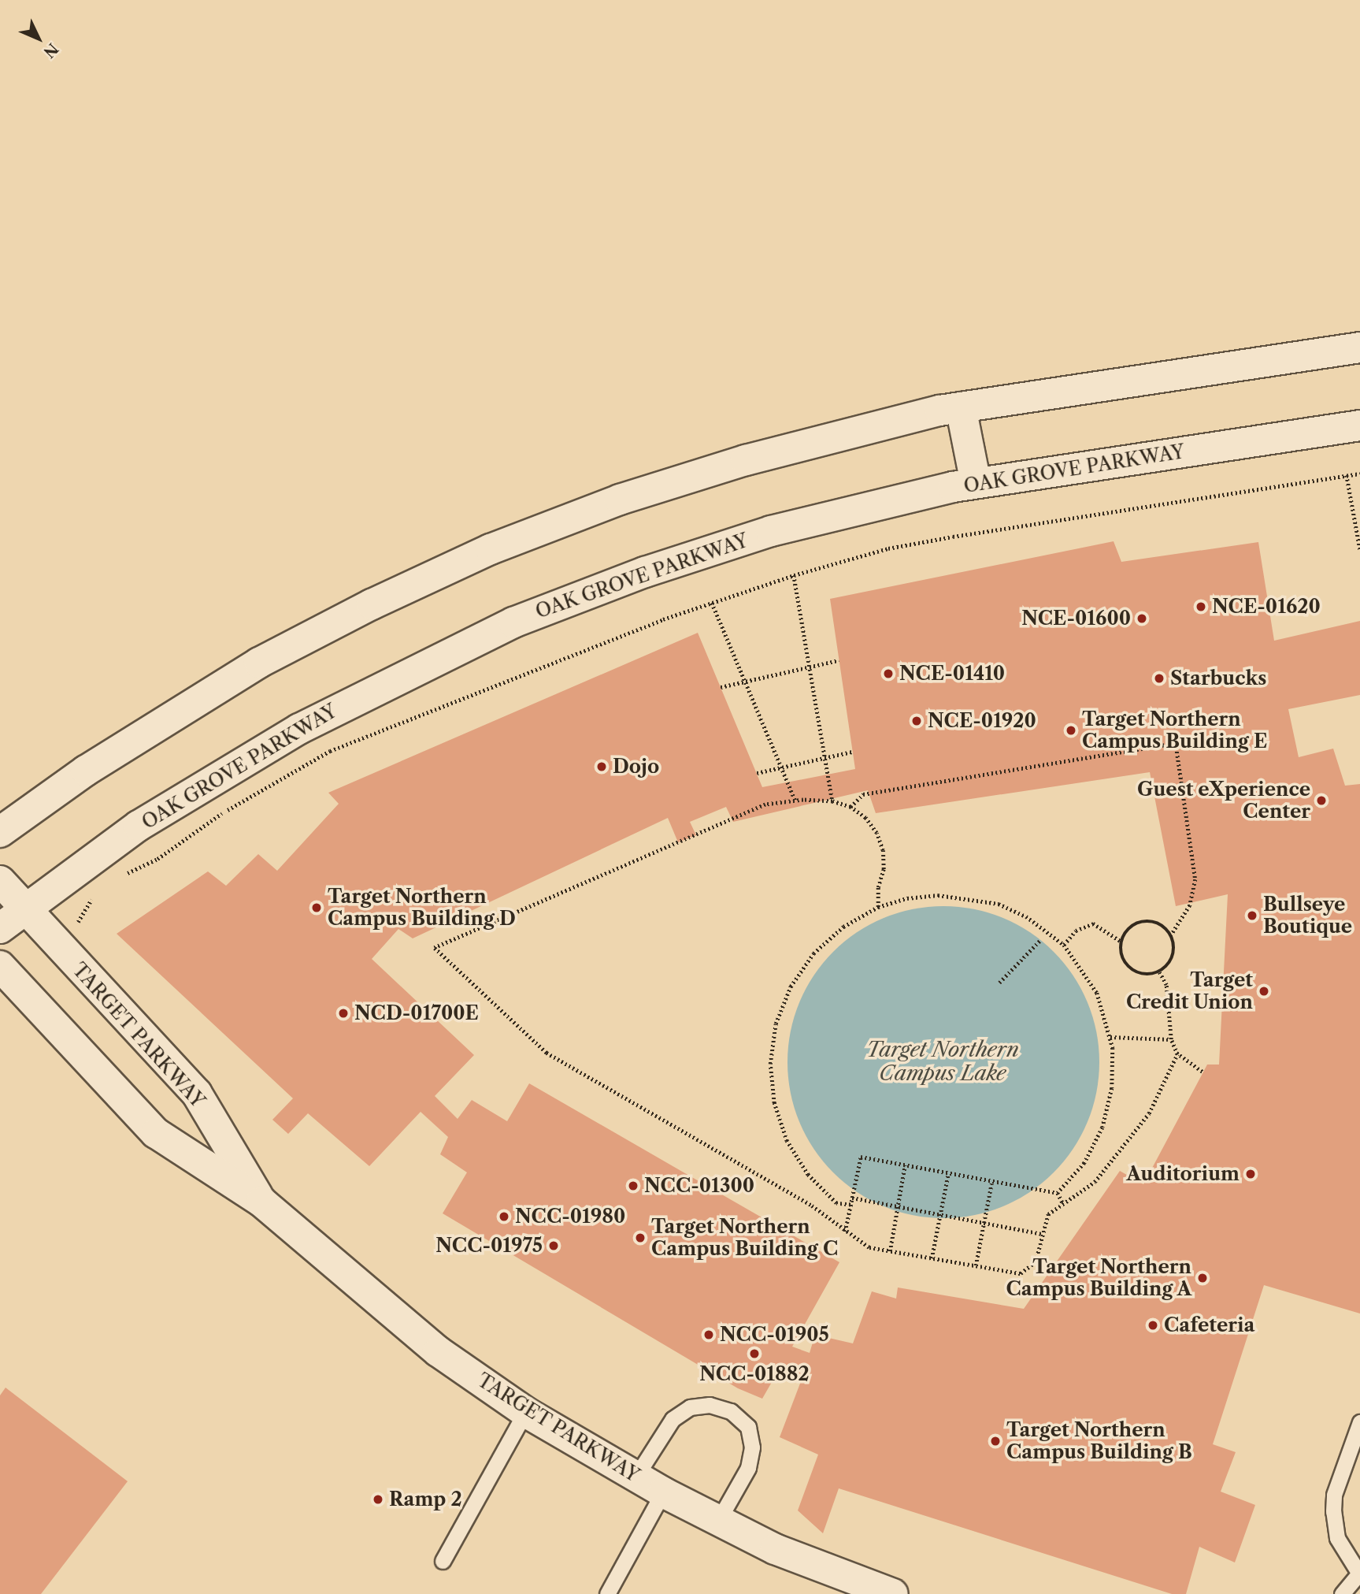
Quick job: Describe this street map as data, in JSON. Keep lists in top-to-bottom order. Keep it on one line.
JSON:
{"streets":{"street":["OAK GROVE PARKWAY","TARGET PARKWAY"]},"crossings":[["OAK GROVE PARKWAY","TARGET PARKWAY"]],"water":["Target Northern Campus Lake"],"places":["NCE-01620","NCE-01600","NCE-01410","Starbucks","NCE-01920","Target Northern Campus Building E","Dojo","Guest eXperience Center","Target Northern Campus Building D","Bullseye Boutique","Target Credit Union","NCD-01700E","Auditorium","NCC-01300","NCC-01980","Target Northern Campus Building C","NCC-01975","Target Northern Campus Building A","Cafeteria","NCC-01905","NCC-01882","Target Northern Campus Building B","Ramp 2"],"north":"bottom right"}
